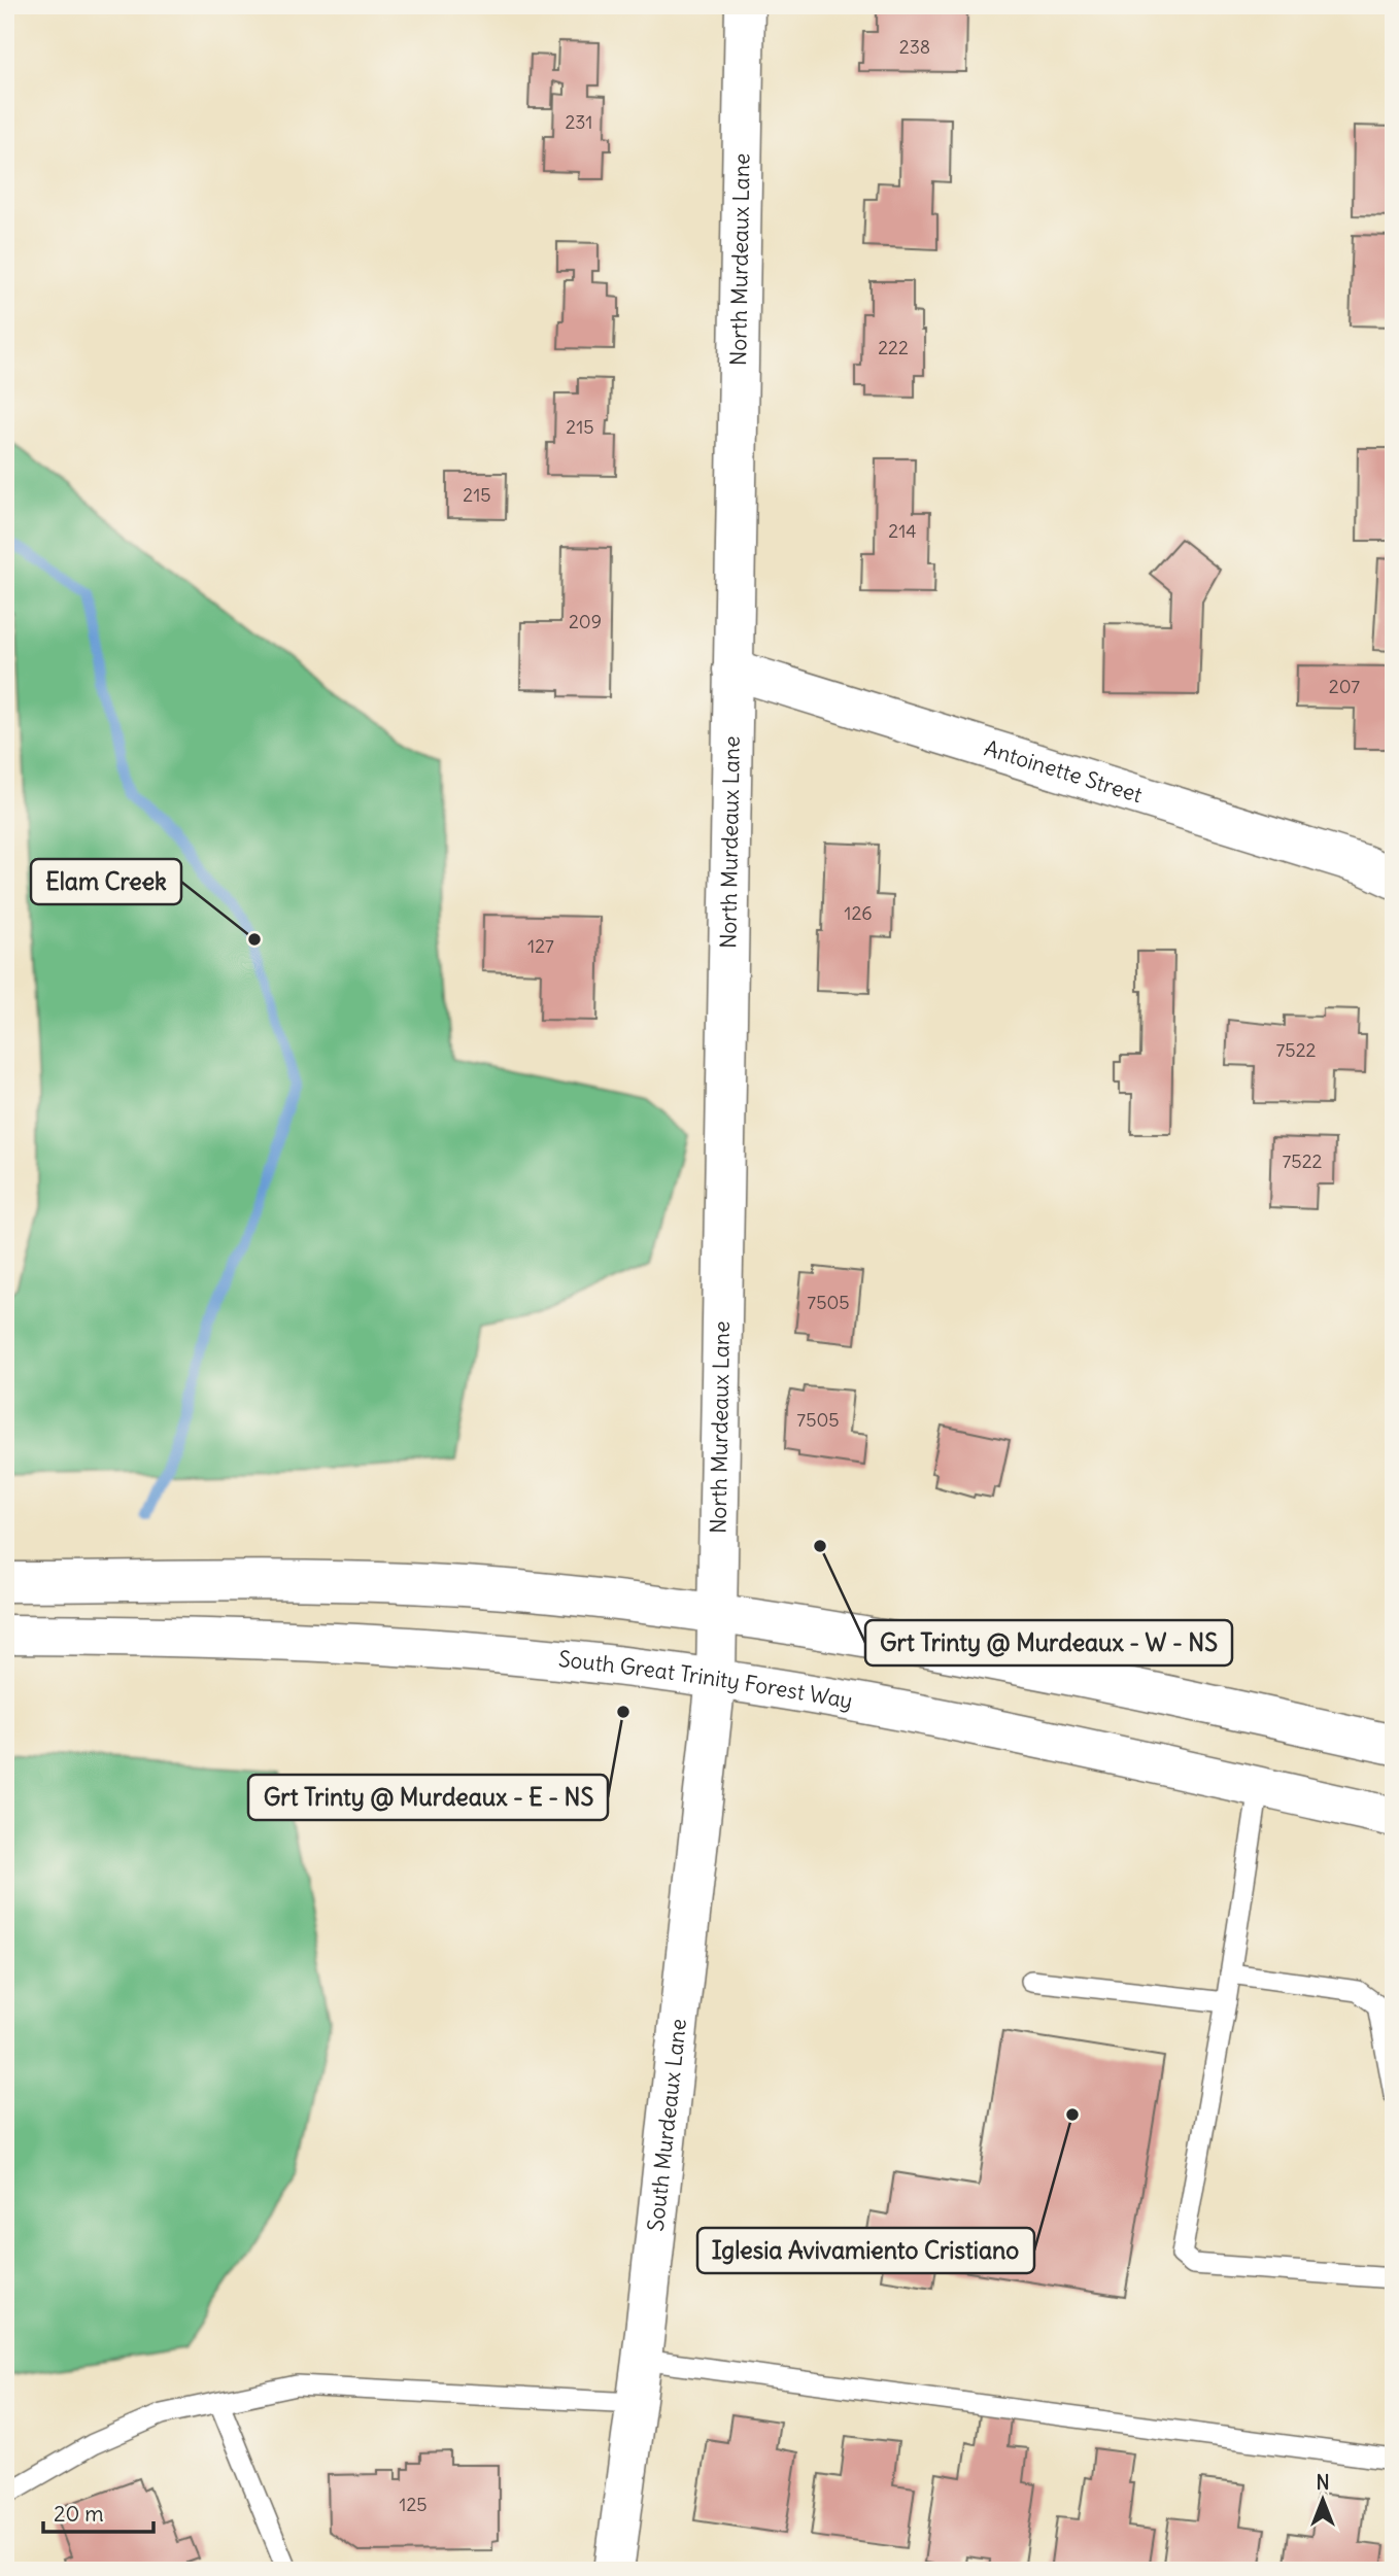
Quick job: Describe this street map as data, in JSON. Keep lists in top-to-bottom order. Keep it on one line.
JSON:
{"streets":{"street":["North Murdeaux Lane","Antoinette Street","South Great Trinity Forest Way","South Murdeaux Lane"]},"crossings":[["North Murdeaux Lane","Antoinette Street"],["North Murdeaux Lane","South Great Trinity Forest Way"],["North Murdeaux Lane","South Murdeaux Lane"],["South Great Trinity Forest Way","South Murdeaux Lane"]],"places":["Elam Creek","Grt Trinty @ Murdeaux - W - NS","Grt Trinty @ Murdeaux - E - NS","Iglesia Avivamiento Cristiano"],"house_numbers":["238","231","222","215","215","214","209","207","126","127","7522","7522","7505","7505","125"],"scale_bar":"20 m","north":"top"}
